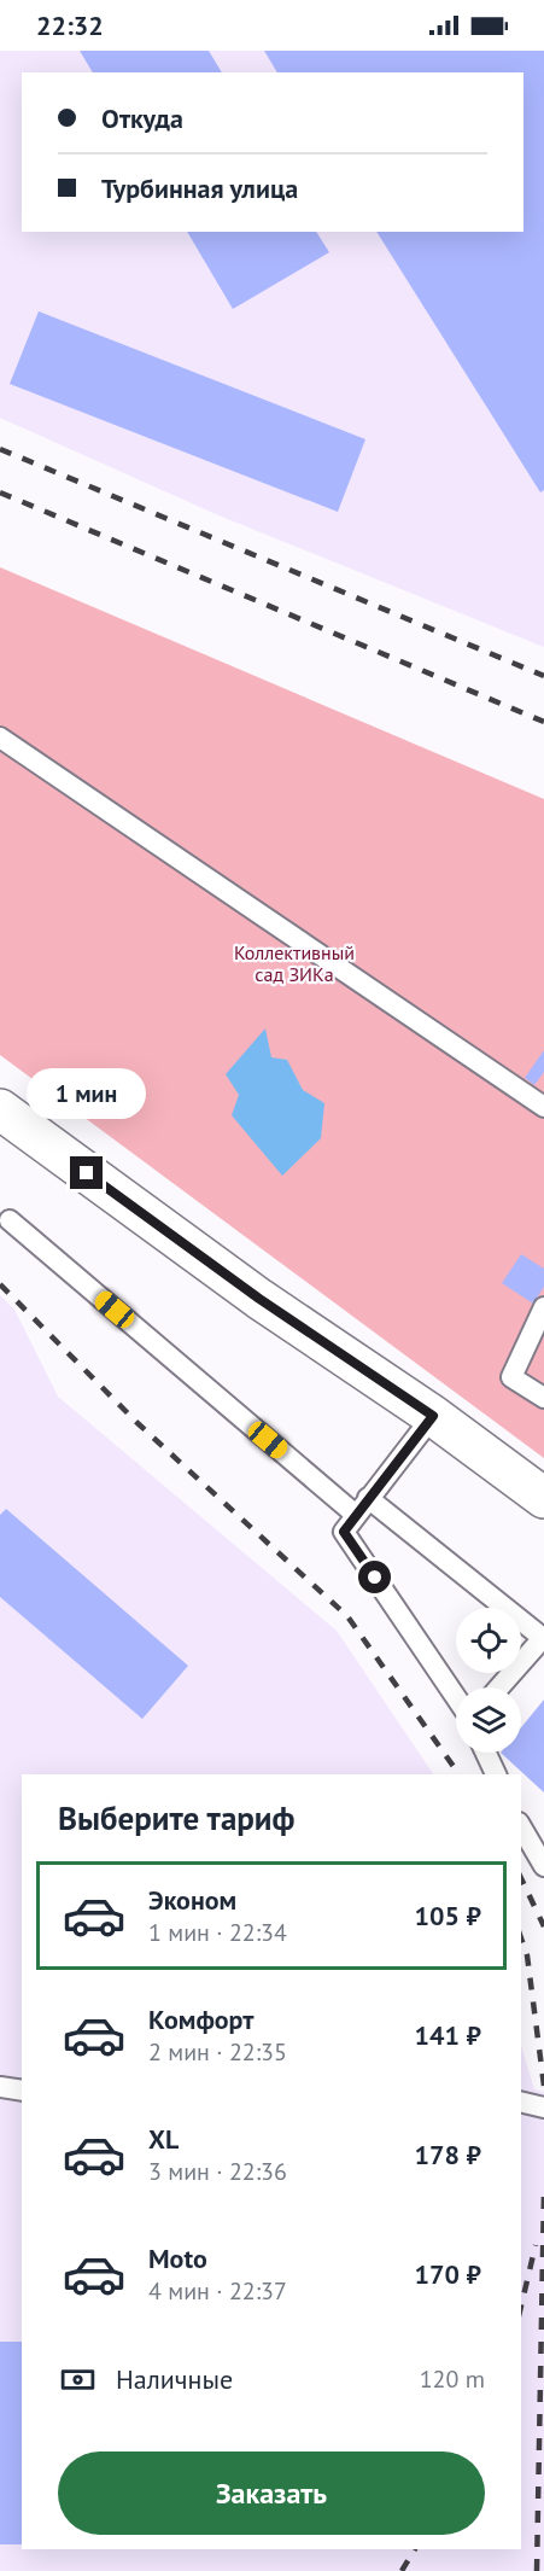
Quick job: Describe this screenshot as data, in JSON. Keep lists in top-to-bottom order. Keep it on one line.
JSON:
{"parks":["Коллективный сад ЗИКа"],"page":{"status":"22:32","banner":["Откуда","Турбинная улица"],"bubble":"1 мин","heading":"Выберите тариф","list":[{"name":"Эконом","note":"1 мин · 22:34","value":"105 ₽"},{"name":"Комфорт","note":"2 мин · 22:35","value":"141 ₽"},{"name":"XL","note":"3 мин · 22:36","value":"178 ₽"},{"name":"Moto","note":"4 мин · 22:37","value":"170 ₽"}],"pay":["Наличные","120 m"],"buttons":"Заказать"}}
